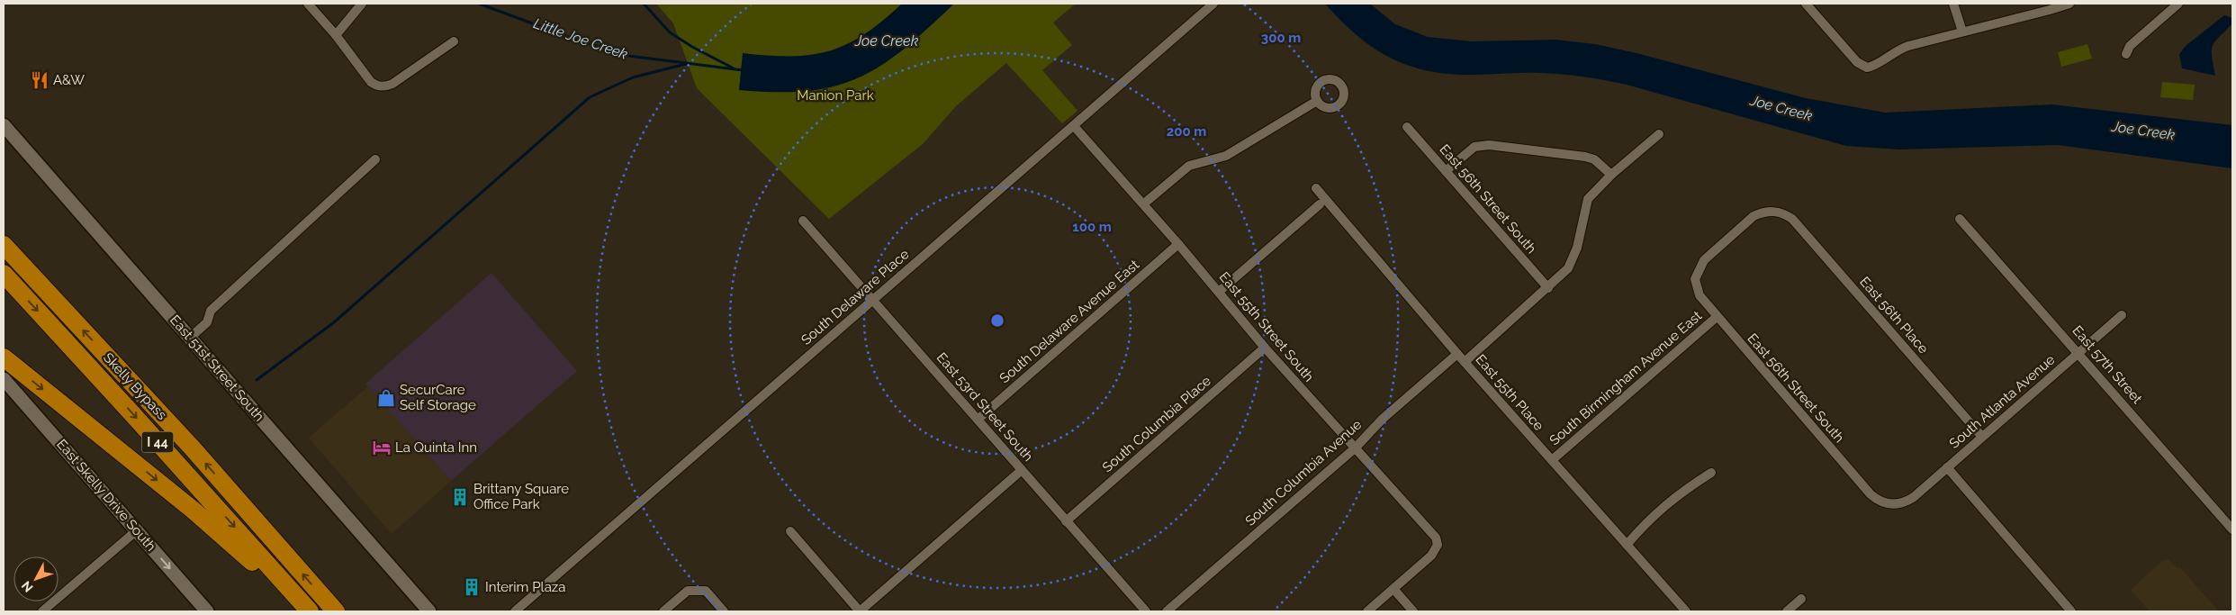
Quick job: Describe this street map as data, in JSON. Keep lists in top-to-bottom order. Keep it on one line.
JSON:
{"streets":{"highway":["Skelly Bypass","I 44"],"main road":["East 51st Street South","East Skelly Drive South"],"street":["East 56th Street South","South Delaware Place","East 56th Place","South Delaware Avenue East","East 55th Street South","East 57th Street","South Birmingham Avenue East","East 55th Place","South Atlanta Avenue","East 53rd Street South","South Columbia Place","South Columbia Avenue"]},"crossings":[["East 56th Street South","East 56th Place"],["East 56th Street South","South Birmingham Avenue East"],["East 56th Street South","South Atlanta Avenue"],["South Delaware Place","East 55th Street South"],["South Delaware Place","East 53rd Street South"],["East 56th Place","South Atlanta Avenue"],["South Delaware Avenue East","East 55th Street South"],["South Delaware Avenue East","East 53rd Street South"],["East 55th Street South","South Columbia Place"],["East 55th Street South","South Columbia Avenue"],["East 57th Street","South Atlanta Avenue"],["South Birmingham Avenue East","East 55th Place"],["East 55th Place","South Columbia Avenue"],["East 53rd Street South","South Columbia Place"]],"water":["Little Joe Creek","Joe Creek"],"parks":["Manion Park"],"places":{"restaurant":["A&W"],"shop":["SecurCare Self Storage"],"hotel":["La Quinta Inn"],"building":["Brittany Square Office Park","Interim Plaza"]},"north":"bottom left","rings":["300 m","200 m","100 m"]}
